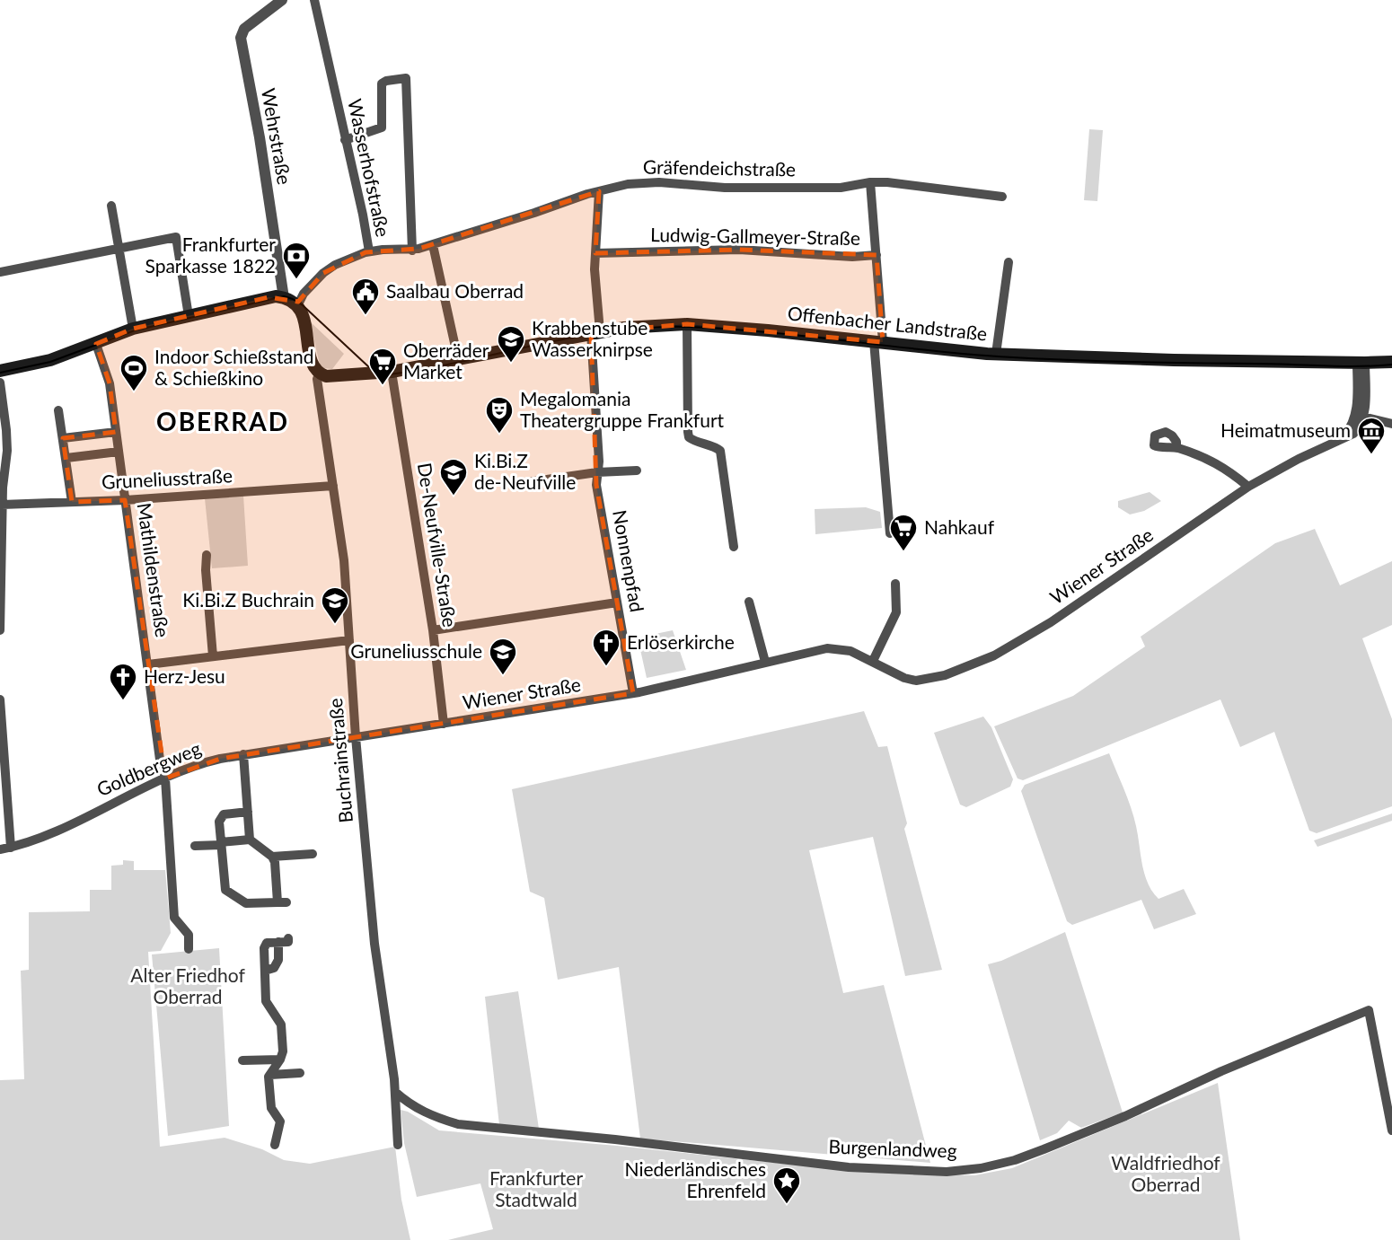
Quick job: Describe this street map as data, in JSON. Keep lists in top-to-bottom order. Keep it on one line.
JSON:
{"streets":{"main road":["Offenbacher Landstraße"],"street":["Wehrstraße","Wasserhofstraße","Gräfendeichstraße","Ludwig-Gallmeyer-Straße","Gruneliusstraße","De-Neufville-Straße","Nonnenpfad","Wiener Straße","Mathildenstraße","Buchrainstraße","Goldbergweg","Burgenlandweg"]},"crossings":[["Wasserhofstraße","Gräfendeichstraße"],["Gräfendeichstraße","Nonnenpfad"],["Ludwig-Gallmeyer-Straße","Nonnenpfad"],["Offenbacher Landstraße","De-Neufville-Straße"],["Offenbacher Landstraße","Nonnenpfad"],["Offenbacher Landstraße","Buchrainstraße"],["Gruneliusstraße","Mathildenstraße"],["Gruneliusstraße","Buchrainstraße"],["De-Neufville-Straße","Wiener Straße"],["Nonnenpfad","Wiener Straße"],["Wiener Straße","Buchrainstraße"],["Wiener Straße","Goldbergweg"],["Mathildenstraße","Goldbergweg"],["Buchrainstraße","Goldbergweg"],["Buchrainstraße","Burgenlandweg"]],"districts":["OBERRAD"],"parks":["Alter Friedhof Oberrad","Waldfriedhof Oberrad","Frankfurter Stadtwald"],"places":{"bank":["Frankfurter Sparkasse 1822"],"public building":["Saalbau Oberrad"],"school or university":["Krabbenstube Wasserknirpse","Ki.Bi.Z de-Neufville","Ki.Bi.Z Buchrain","Gruneliusschule"],"supermarket":["Oberräder Market","Nahkauf"],"sports":["Indoor Schießstand & Schießkino"],"theatre":["Megalomania Theatergruppe Frankfurt"],"museum":["Heimatmuseum"],"church":["Erlöserkirche","Herz-Jesu"],"place":["Niederländisches Ehrenfeld"]}}
